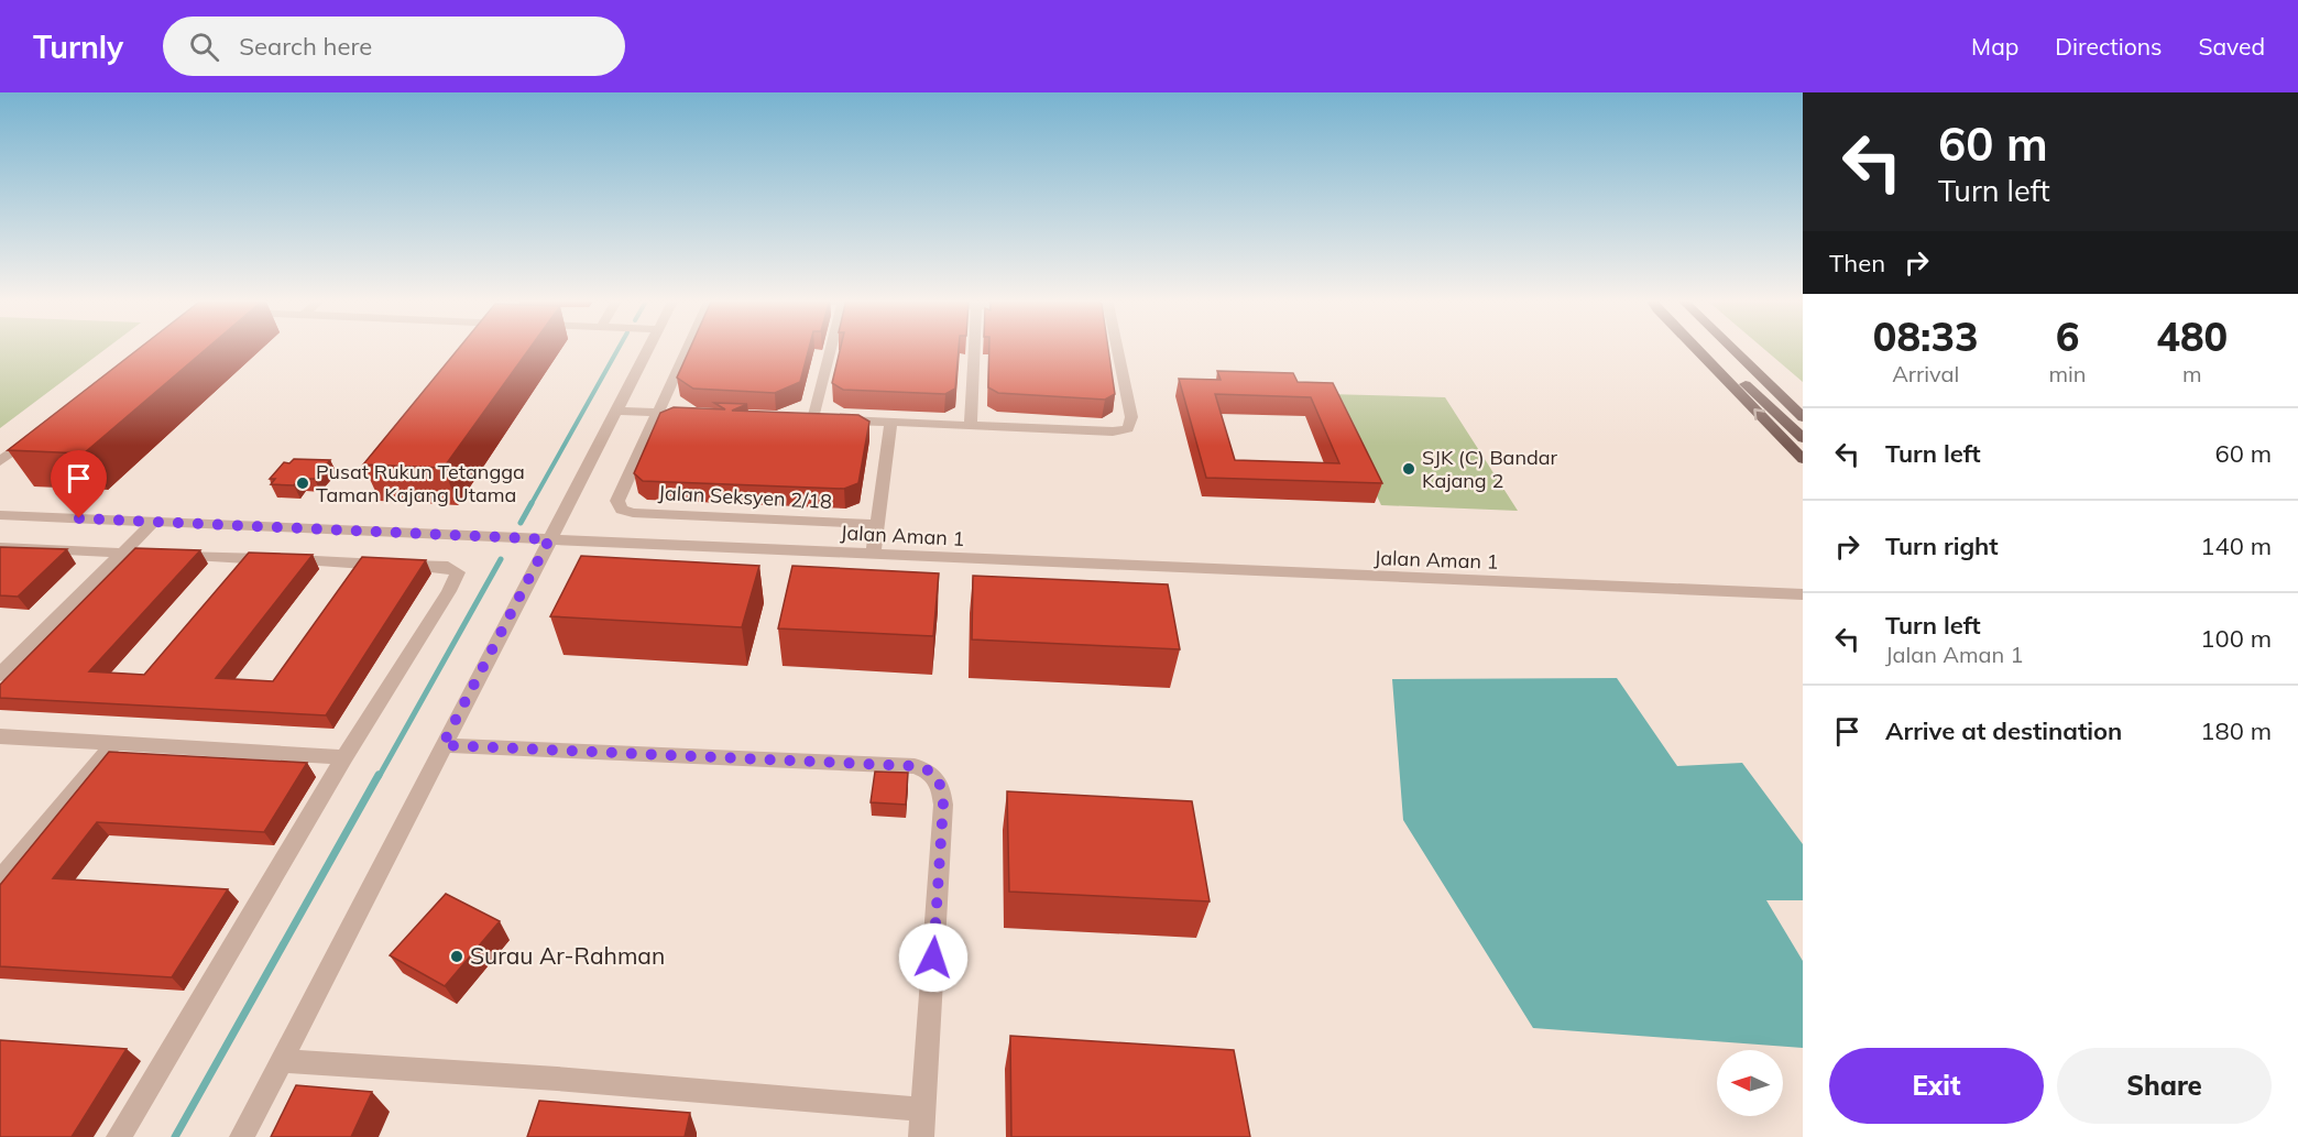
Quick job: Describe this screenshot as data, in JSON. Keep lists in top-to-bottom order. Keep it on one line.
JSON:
{"streets":{"street":["Jalan Seksyen 2/18","Jalan Aman 1"]},"places":["SJK (C) Bandar Kajang 2","Pusat Rukun Tetangga Taman Kajang Utama","Surau Ar-Rahman"],"north":"left","page":{"header":"Turnly","search":"Search here","nav":["Map","Directions","Saved"],"turn":["60 m","Turn left"],"then":"Then","eta":["08:33","Arrival","6","min","480","m"],"list":[{"name":"Turn left","value":"60 m"},{"name":"Turn right","value":"140 m"},{"name":"Turn left","note":"Jalan Aman 1","value":"100 m"},{"name":"Arrive at destination","value":"180 m"}],"buttons":["Exit","Share"]}}
